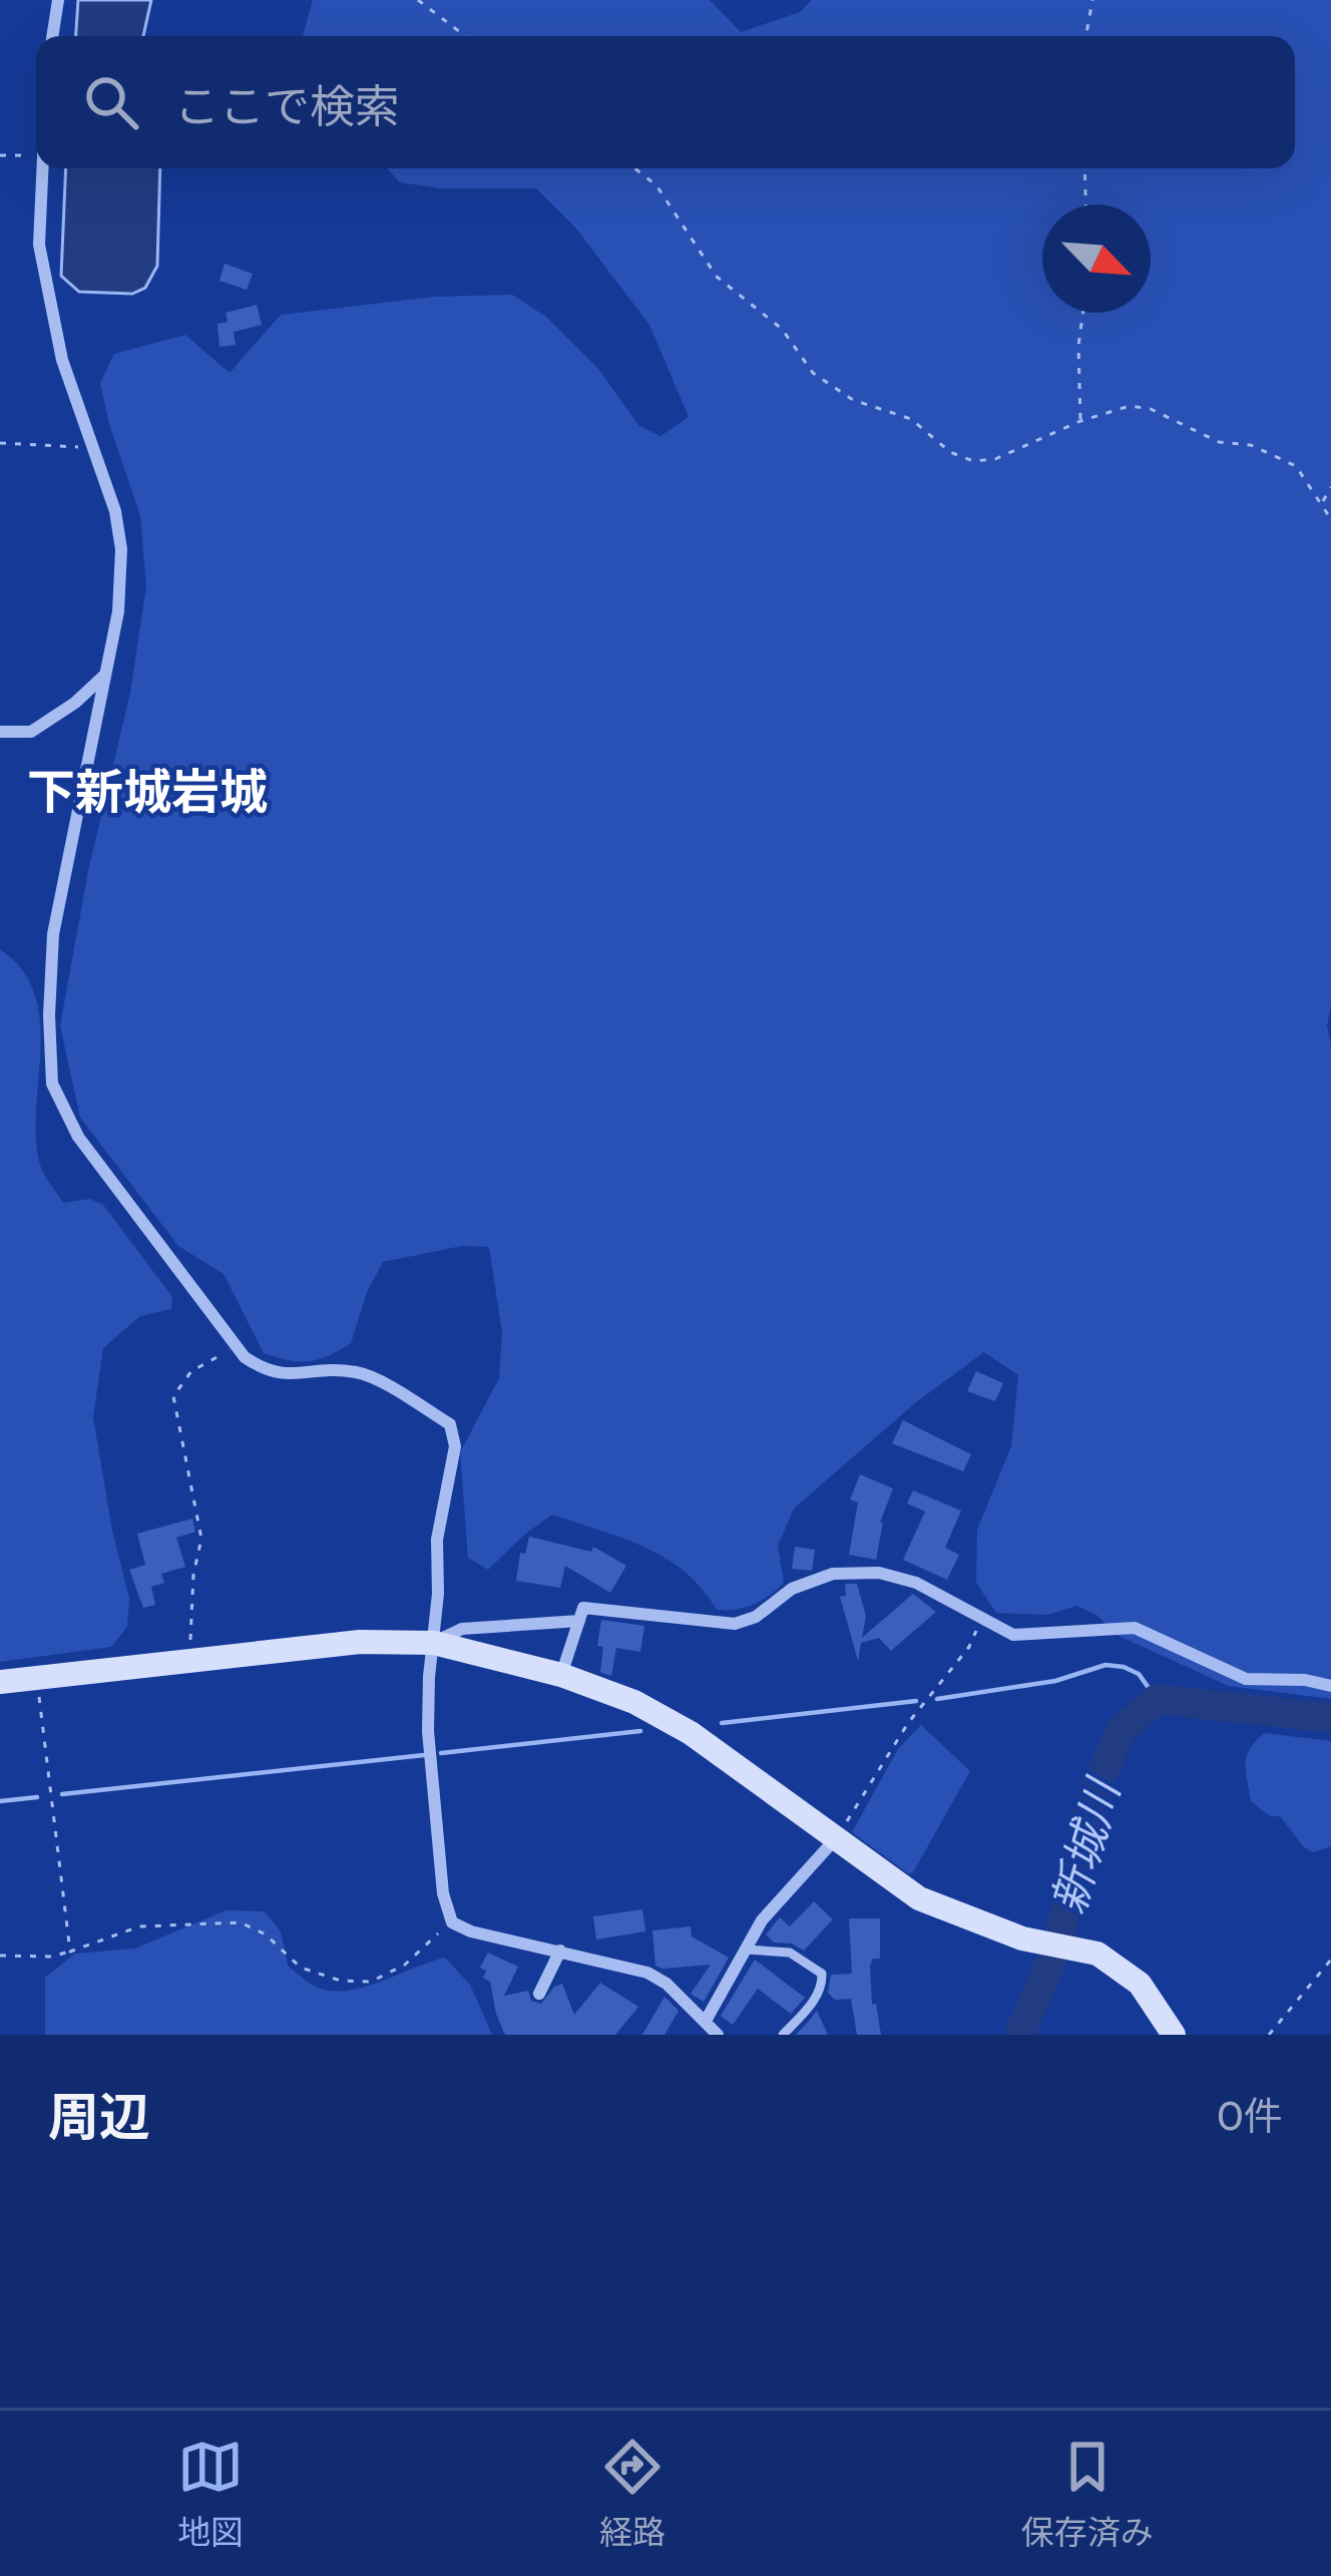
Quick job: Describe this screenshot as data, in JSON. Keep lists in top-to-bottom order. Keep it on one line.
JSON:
{"districts":["下新城岩城"],"water":["新城川"],"north":"bottom right","page":{"search":"ここで検索","heading":["周辺","0件"],"nav":["地図","経路","保存済み"]}}
